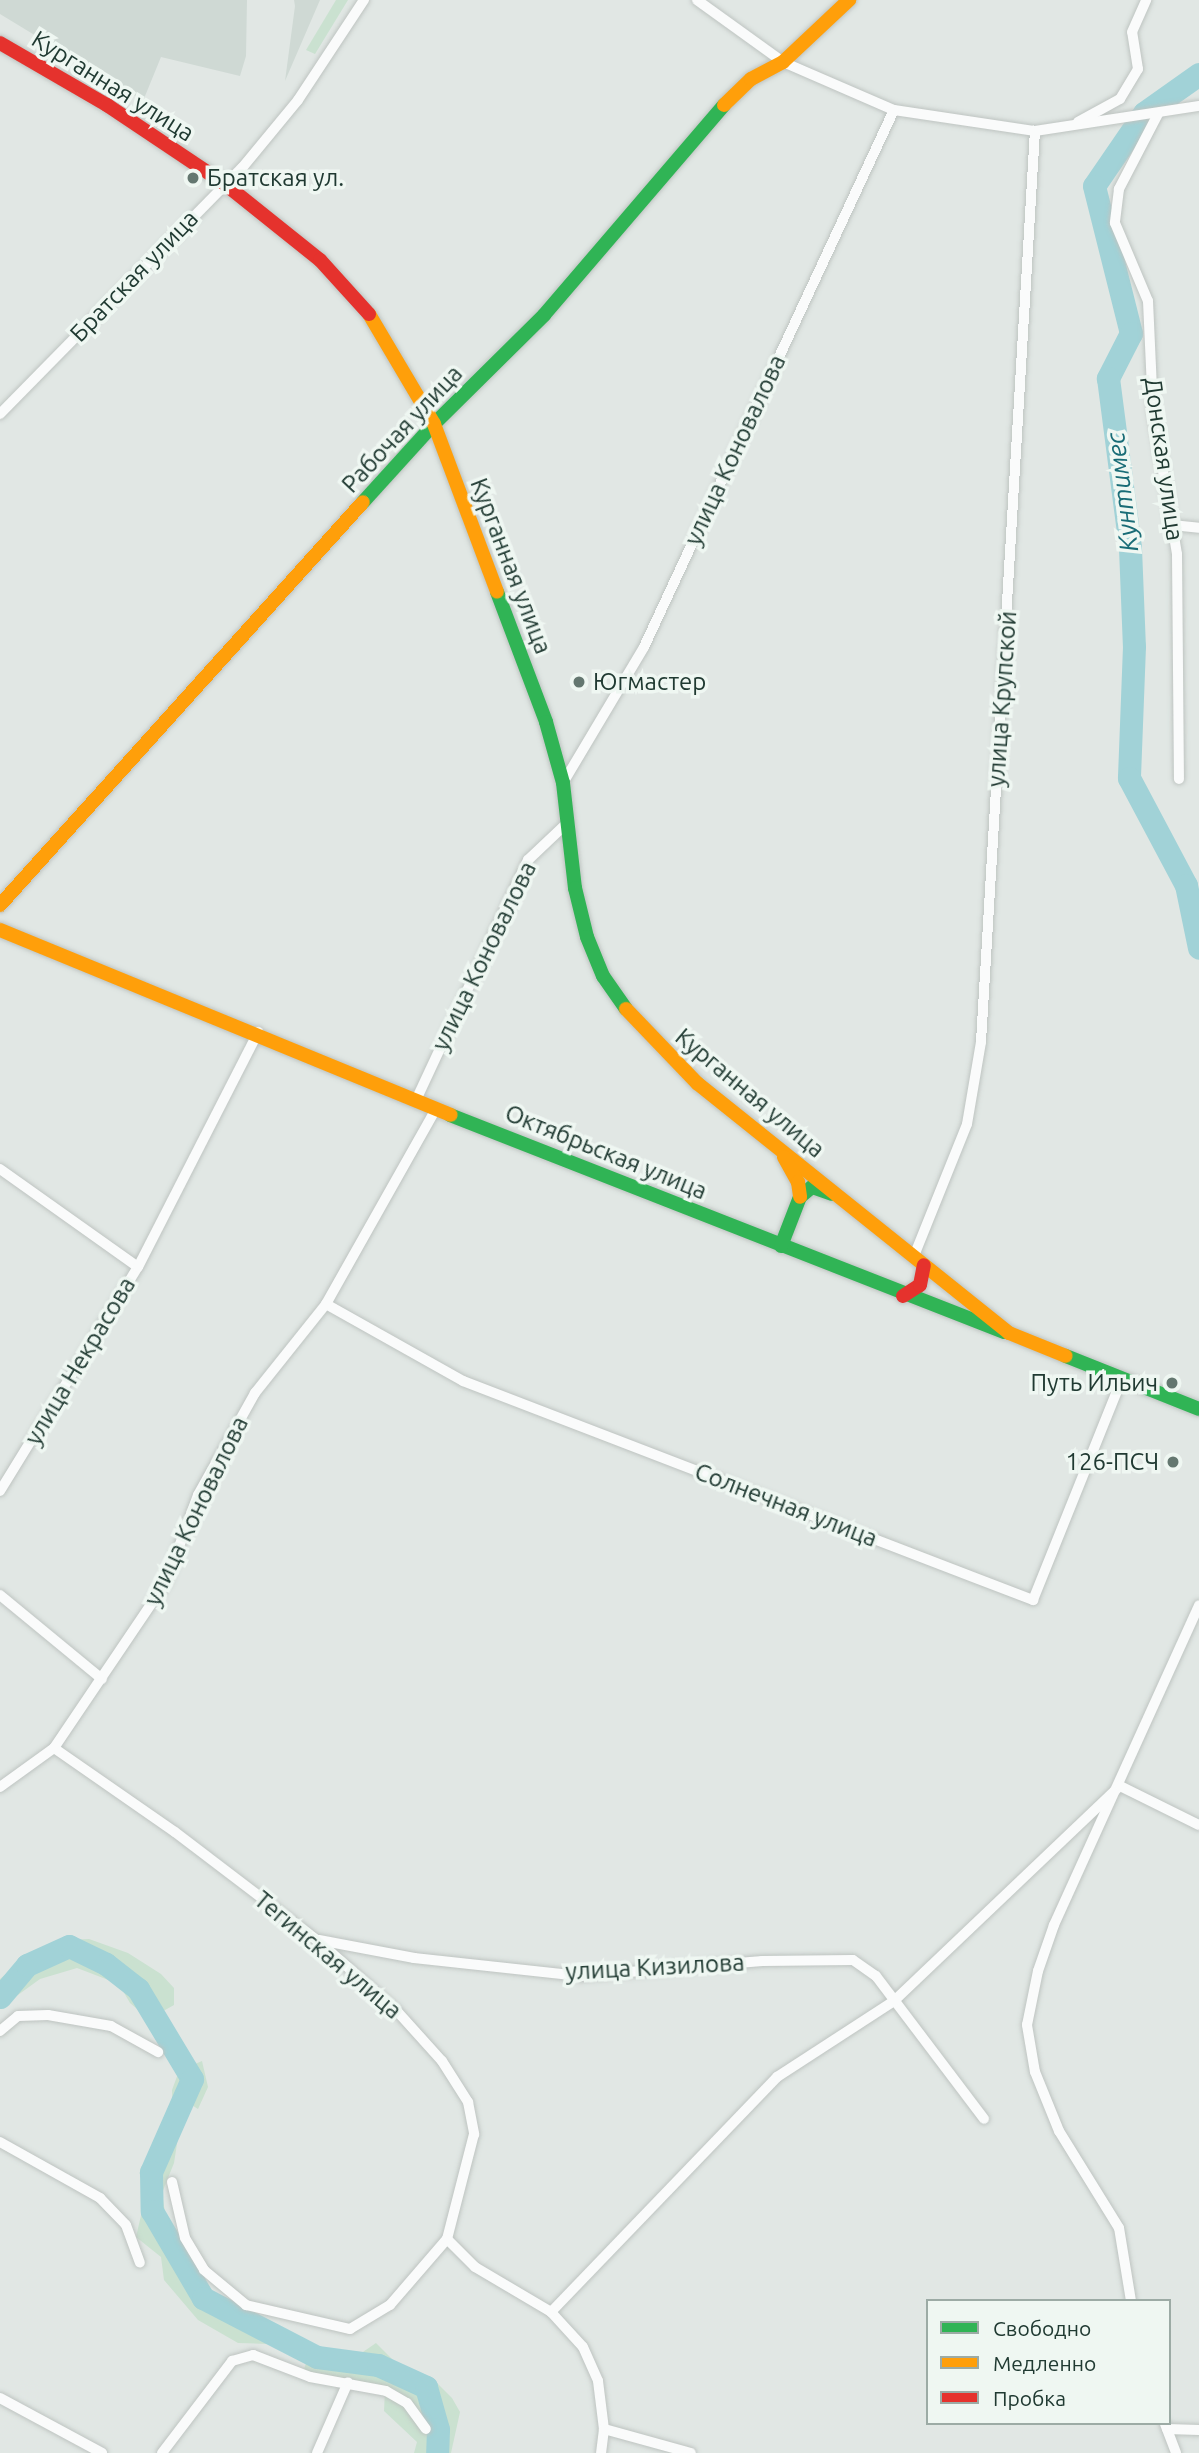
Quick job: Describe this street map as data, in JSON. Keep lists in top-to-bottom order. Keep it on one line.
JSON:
{"streets":{"street":["Курганная улица","Братская улица","Рабочая улица","улица Коновалова","Донская улица","улица Крупской","Октябрьская улица","улица Некрасова","Солнечная улица","Тегинская улица","улица Кизилова"]},"crossings":[["Курганная улица","Братская улица"],["Курганная улица","Рабочая улица"],["Курганная улица","улица Коновалова"],["Курганная улица","улица Крупской"],["Курганная улица","Октябрьская улица"],["улица Коновалова","Октябрьская улица"],["улица Коновалова","Солнечная улица"],["улица Коновалова","Тегинская улица"],["Октябрьская улица","улица Некрасова"],["Октябрьская улица","Солнечная улица"],["Тегинская улица","улица Кизилова"]],"water":["Кунтимес"],"places":["Братская ул.","Югмастер","Путь Ильич","126-ПСЧ"],"legend":["Свободно","Медленно","Пробка"]}
